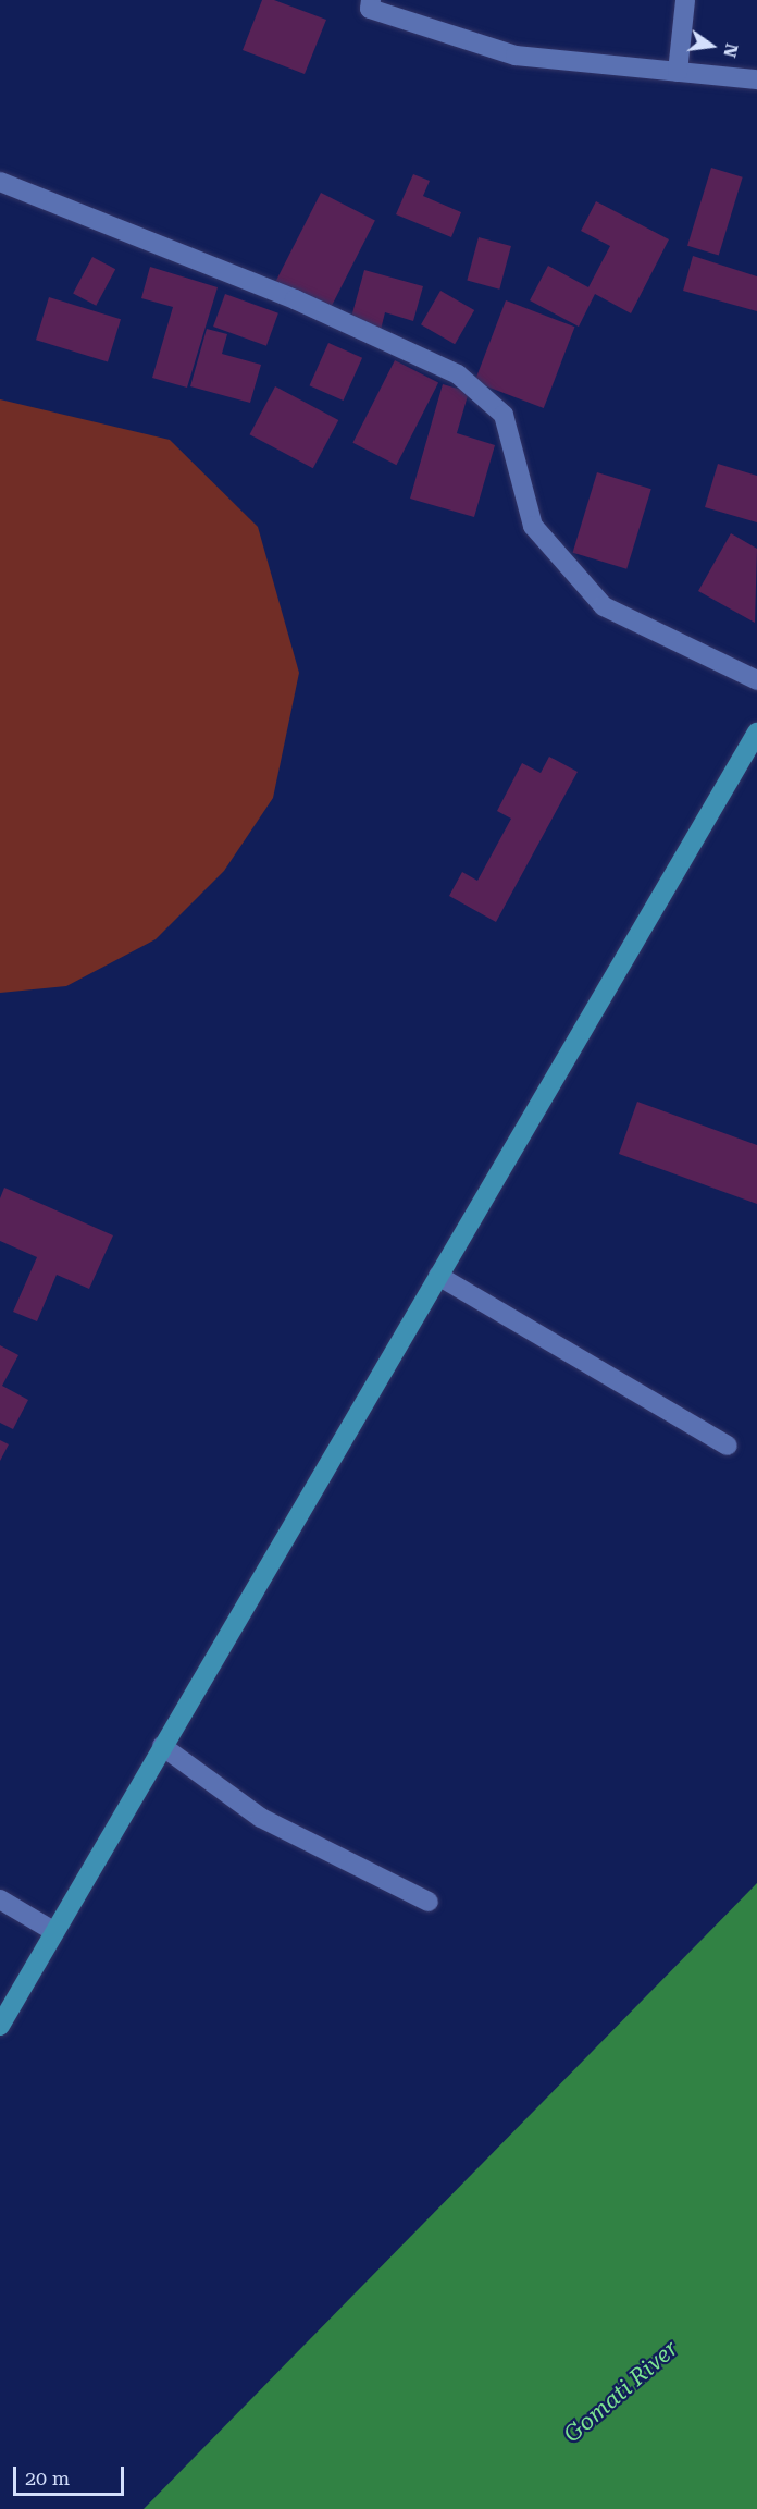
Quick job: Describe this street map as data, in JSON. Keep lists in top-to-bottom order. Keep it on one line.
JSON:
{"water":["Gomati River"],"scale_bar":"20 m","north":"right"}
